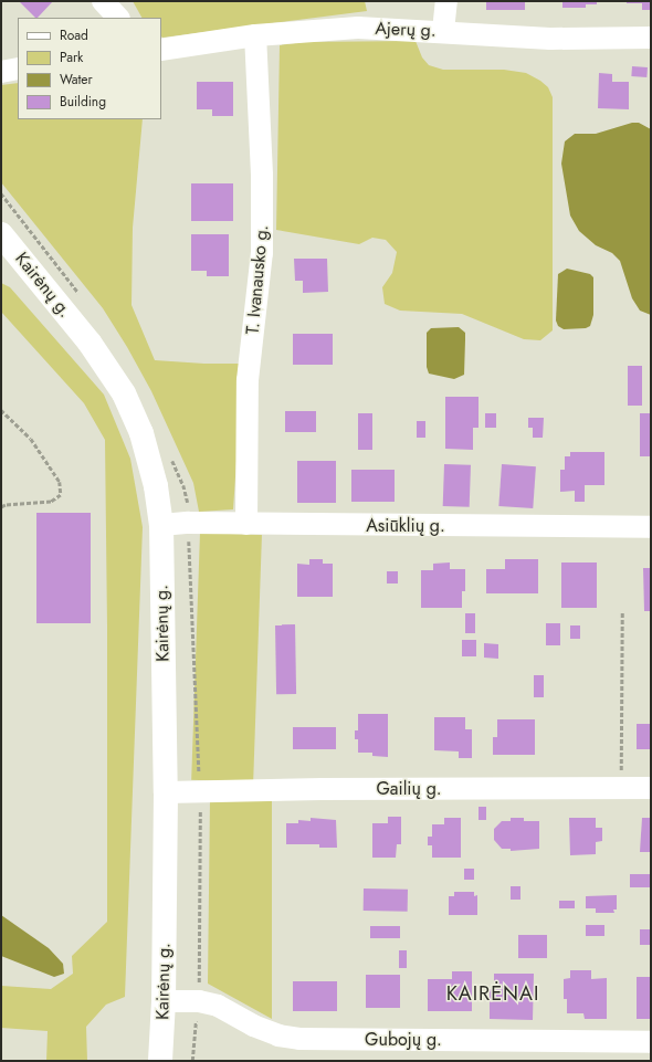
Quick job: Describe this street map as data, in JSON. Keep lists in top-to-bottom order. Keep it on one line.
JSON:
{"streets":{"main road":["Kairėnų g."],"street":["Ajerų g.","T. Ivanausko g.","Asiūklių g.","Gailių g.","Gubojų g."]},"crossings":[["Ajerų g.","T. Ivanausko g."],["T. Ivanausko g.","Asiūklių g."],["Kairėnų g.","Asiūklių g."],["Kairėnų g.","Gailių g."],["Kairėnų g.","Gubojų g."]],"districts":["KAIRĖNAI"],"legend":["Road","Park","Water","Building"]}
